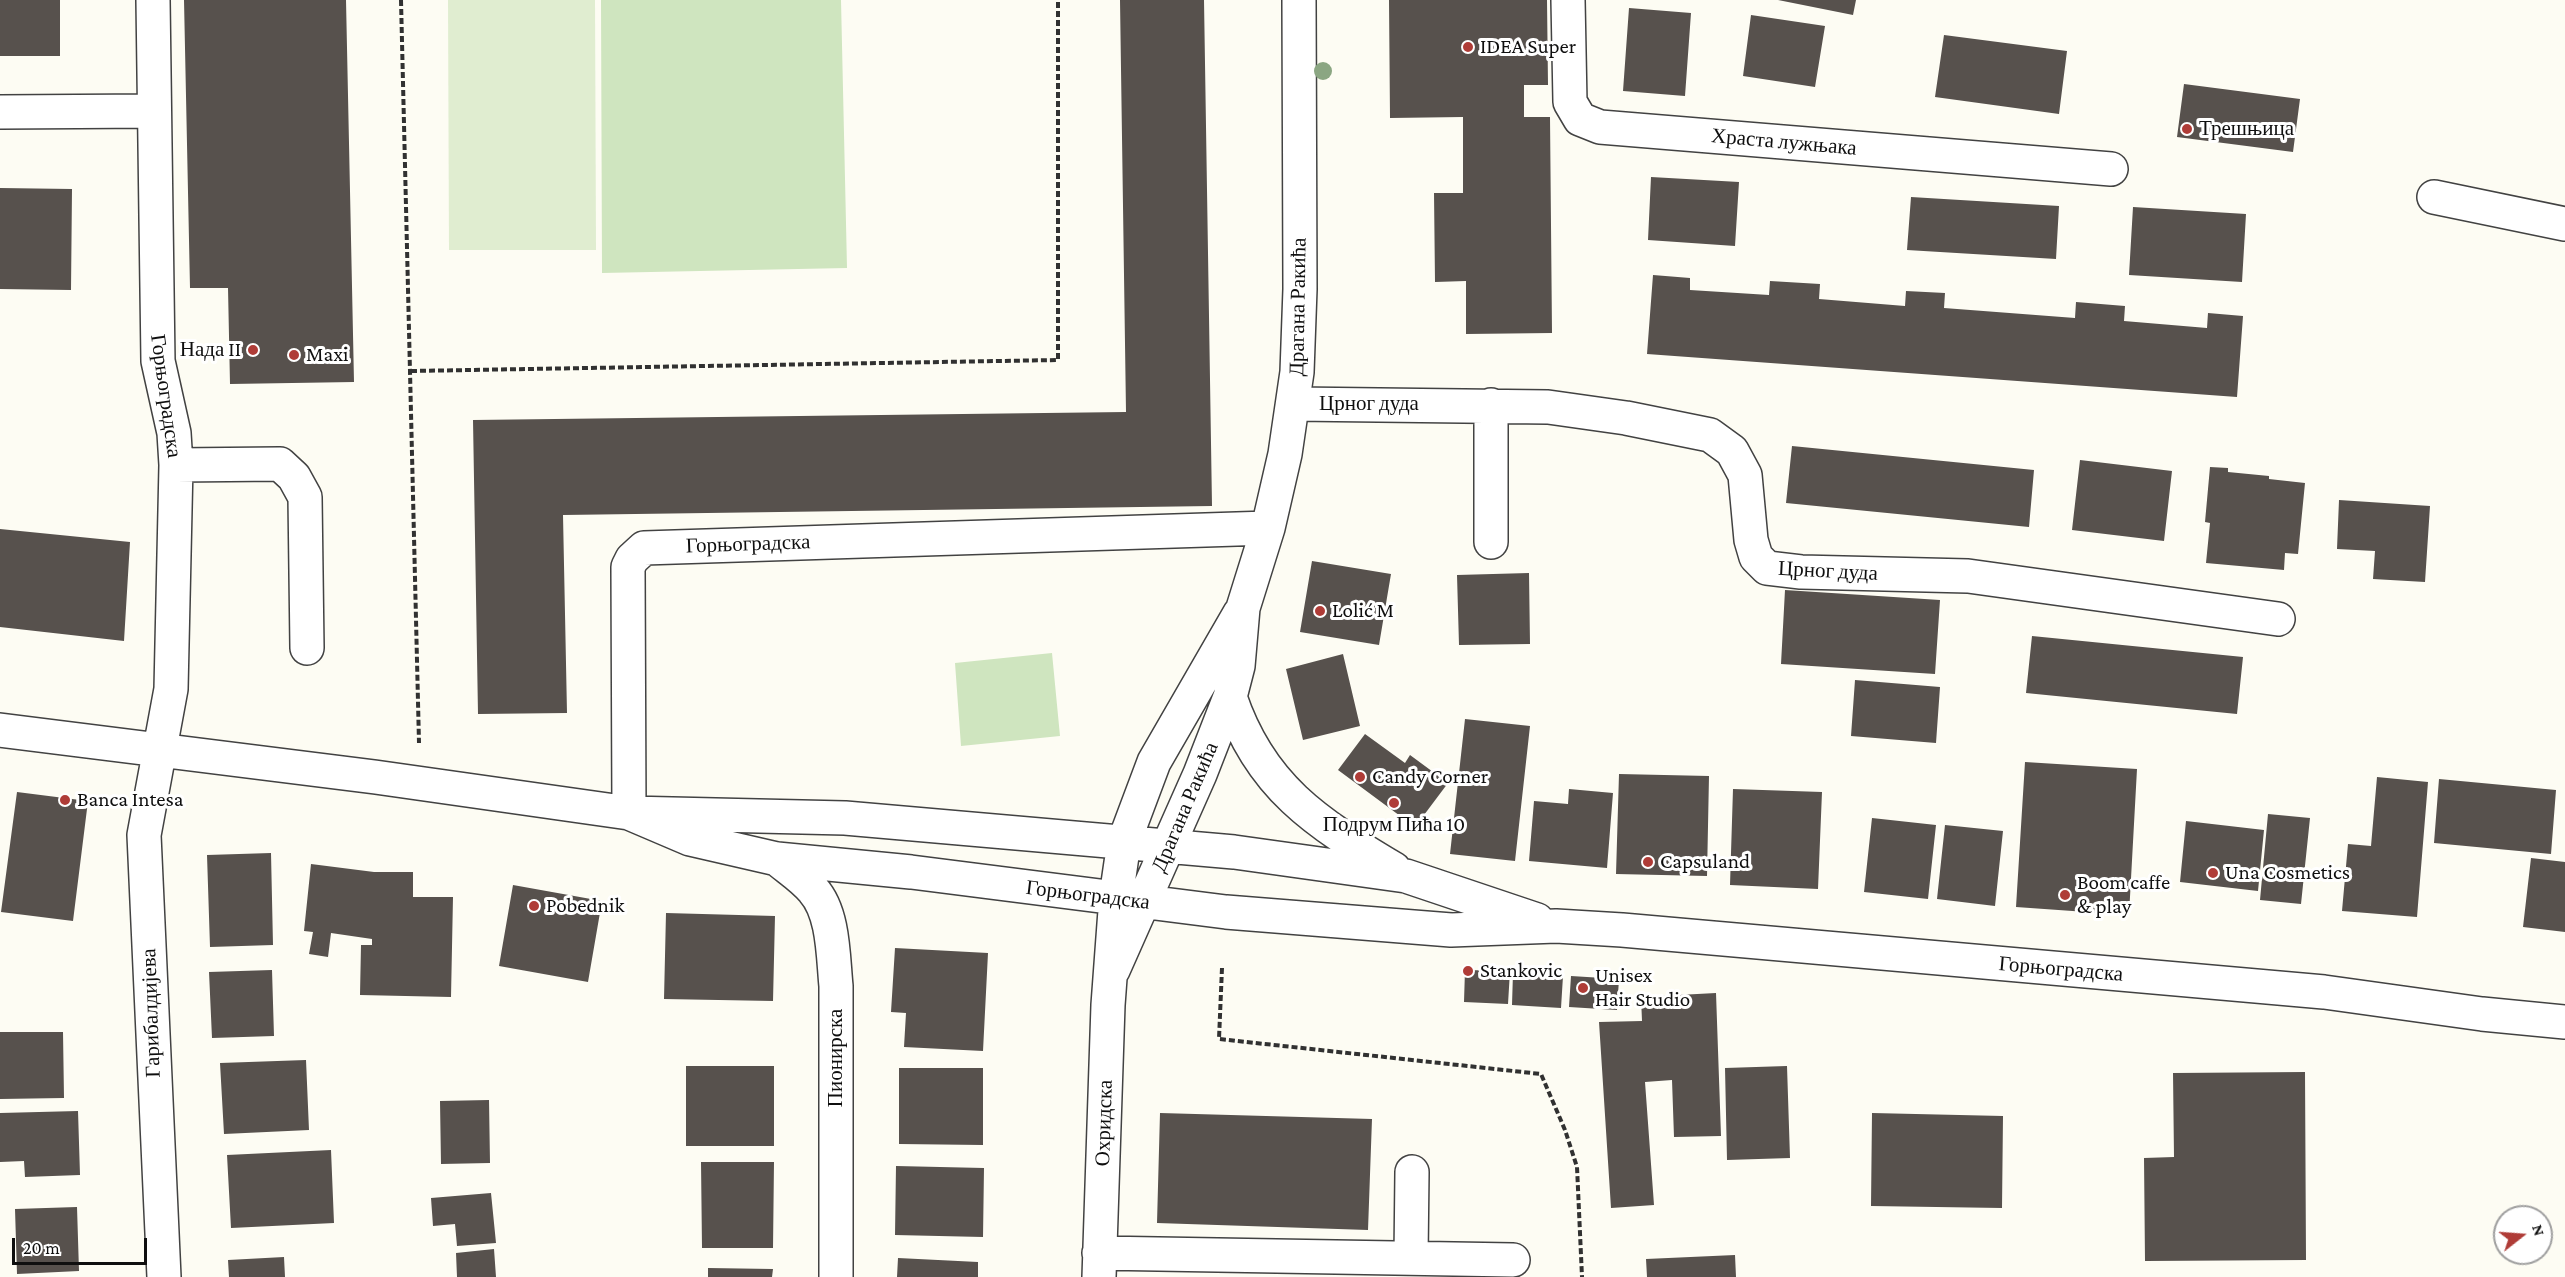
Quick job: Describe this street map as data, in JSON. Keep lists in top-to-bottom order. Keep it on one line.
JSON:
{"streets":{"street":["Храста лужњака","Драгана Ракића","Горњоградска","Црног дуда","Гарибалдијева","Пионирска","Охридска"]},"crossings":[["Драгана Ракића","Горњоградска"],["Драгана Ракића","Црног дуда"],["Драгана Ракића","Охридска"],["Горњоградска","Гарибалдијева"],["Горњоградска","Пионирска"]],"places":["IDEA Super","Трешњица","Нада II","Maxi","Lolić M","Candy Corner","Banca Intesa","Подрум Пића 10","Capsuland","Una Cosmetics","Boom caffe & play","Pobednik","Stankovic","Unisex Hair Studio"],"scale_bar":"20 m","north":"right"}
